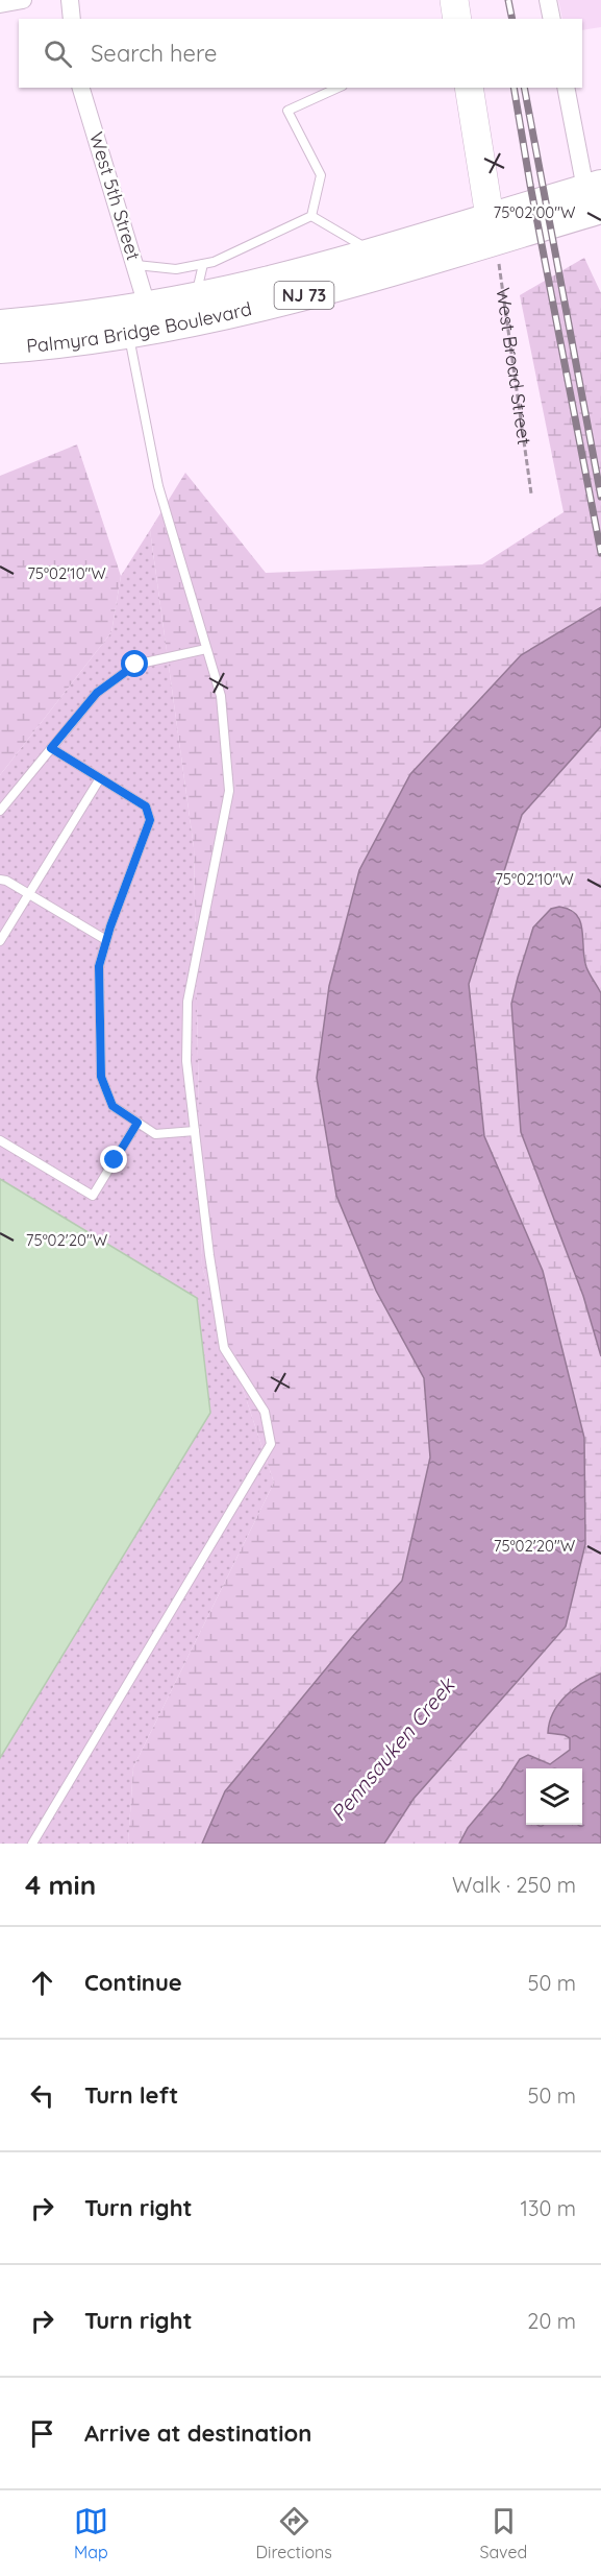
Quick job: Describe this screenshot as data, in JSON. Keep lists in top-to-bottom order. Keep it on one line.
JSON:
{"streets":{"highway":["NJ 73","Palmyra Bridge Boulevard"],"street":["West 5th Street"],"path":["West Broad Street"]},"crossings":[["West 5th Street","Palmyra Bridge Boulevard"],["Palmyra Bridge Boulevard","West Broad Street"]],"water":["Pennsauken Creek"],"page":{"search":"Search here","heading":["4 min","Walk · 250 m"],"list":[["Continue","50 m"],["Turn left","50 m"],["Turn right","130 m"],["Turn right","20 m"],"Arrive at destination"],"nav":["Map","Directions","Saved"]},"coordinates":["75°02'00\"W","75°02'10\"W","75°02'20\"W"]}
